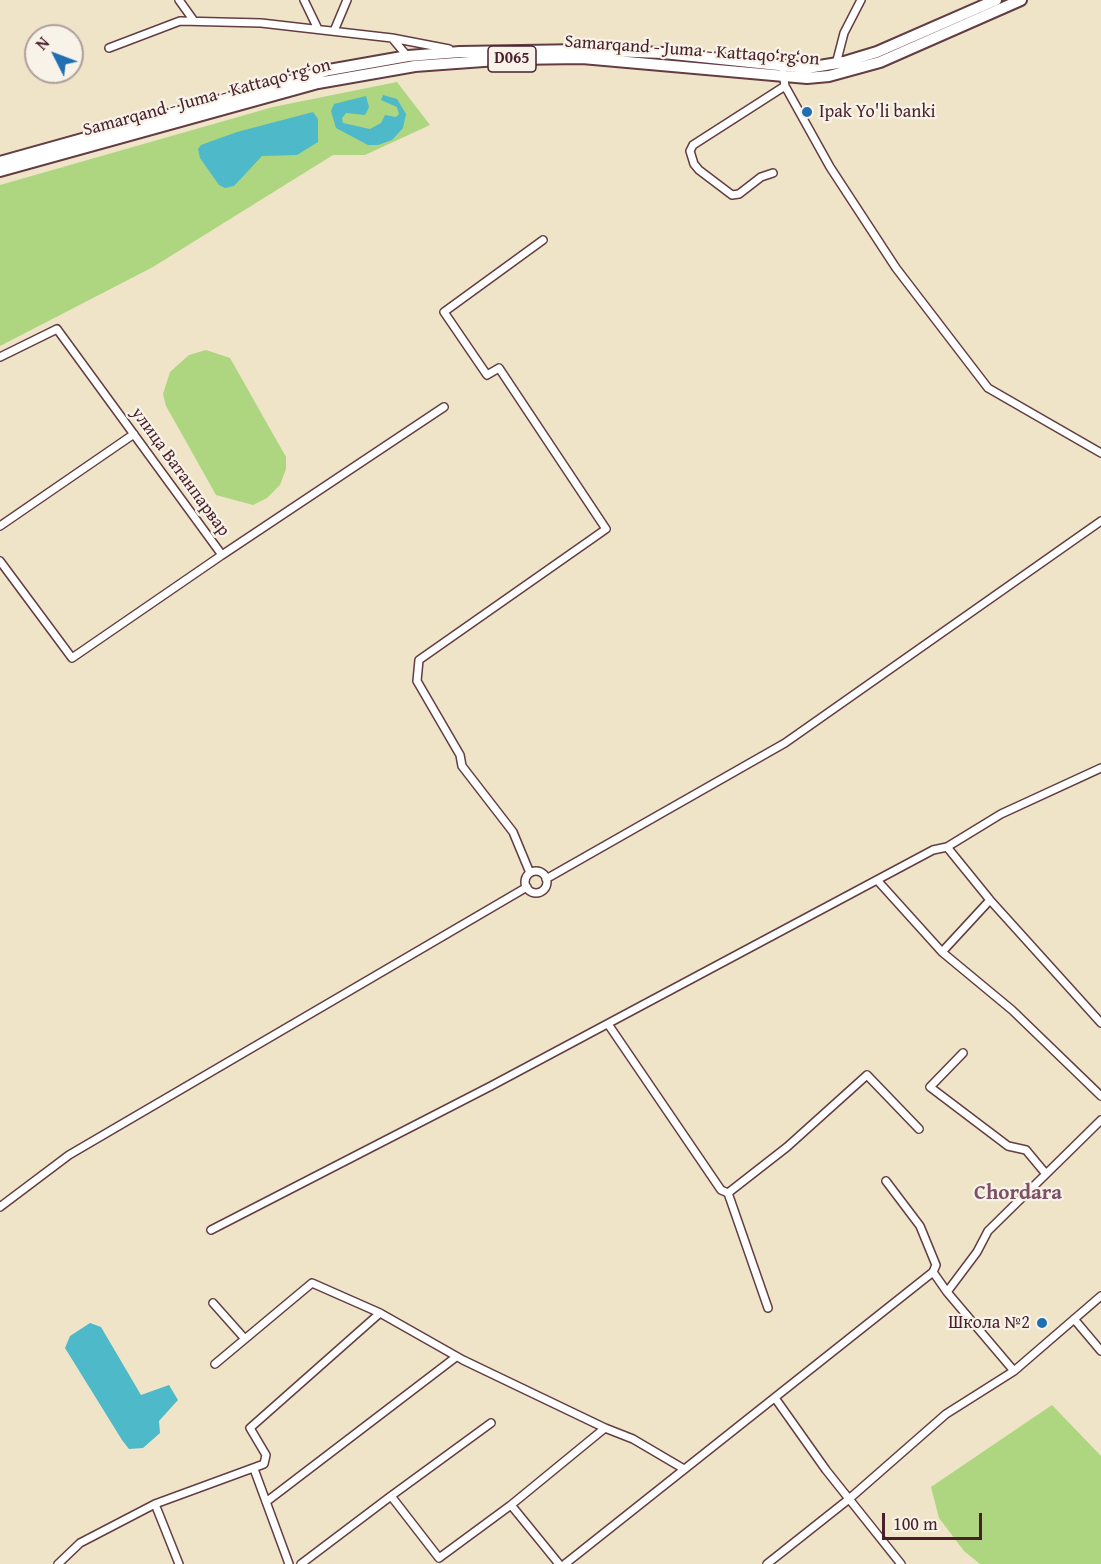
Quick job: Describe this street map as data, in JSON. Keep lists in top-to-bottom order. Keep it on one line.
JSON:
{"streets":{"main road":["Samarqand - Juma - Kattaqo‘rg‘on","D065"],"street":["улица Ватанпарвар"]},"districts":["Chordara"],"places":["Ipak Yo'li banki","Школа №2"],"scale_bar":"100 m","north":"top left"}
